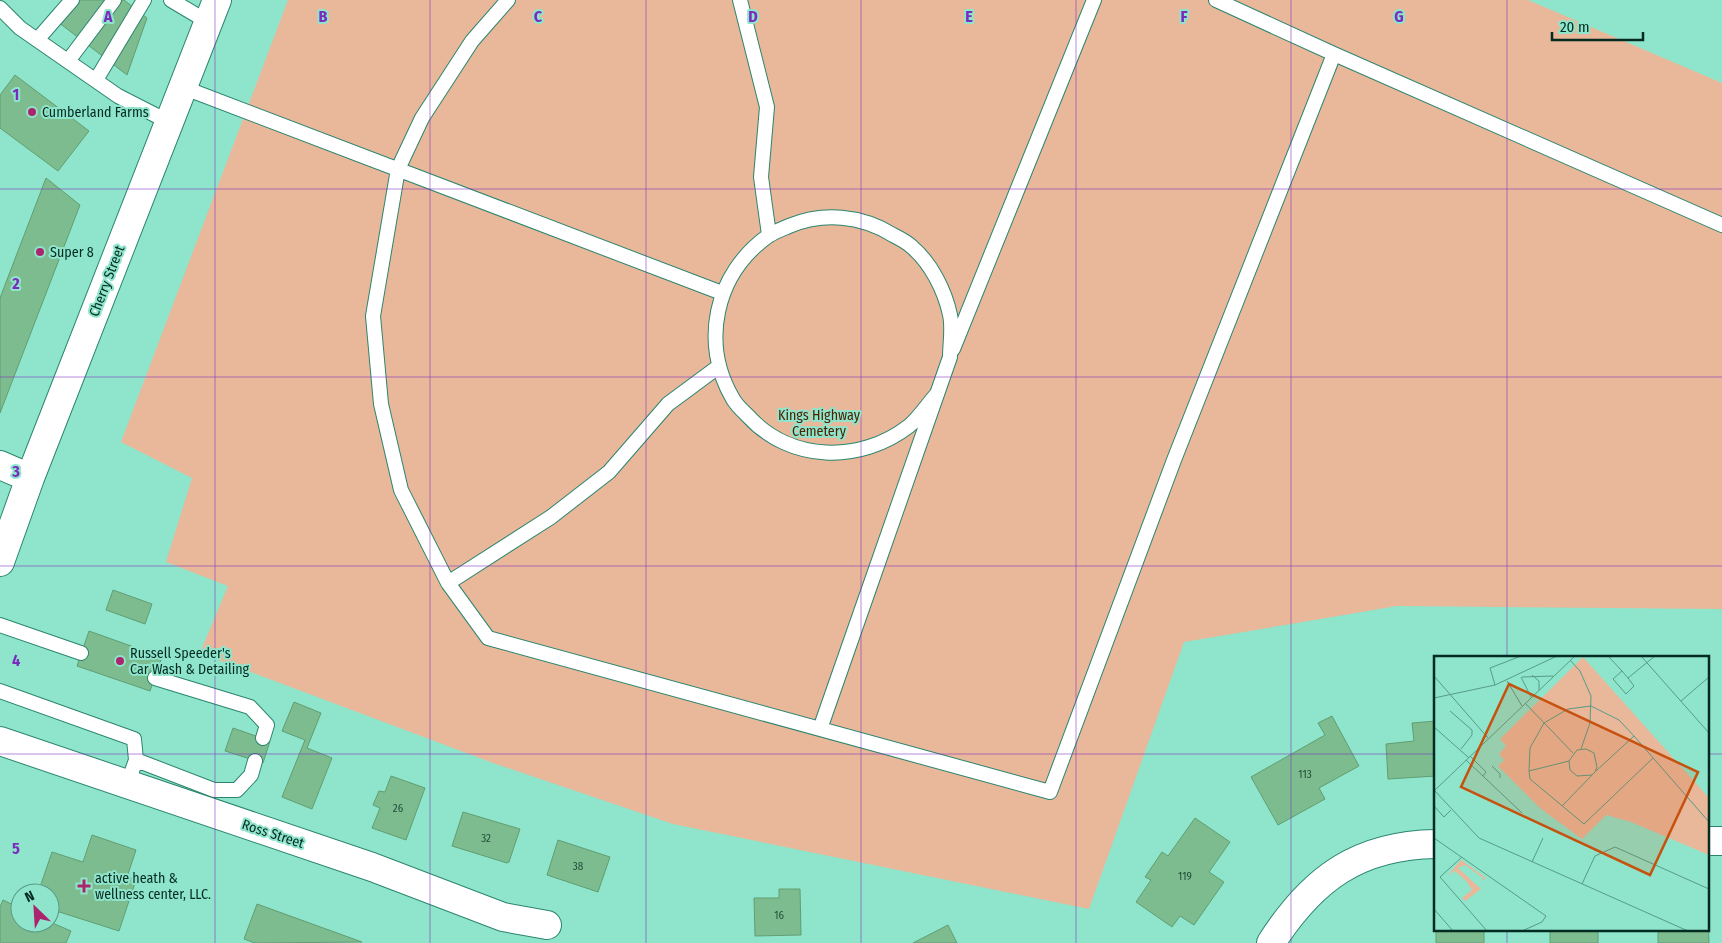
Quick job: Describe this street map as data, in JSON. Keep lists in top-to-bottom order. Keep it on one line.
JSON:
{"streets":{"street":["Cherry Street","Ross Street"]},"parks":["Kings Highway Cemetery"],"places":{"other":["Cumberland Farms","Super 8","Russell Speeder's Car Wash & Detailing"],"health":["active heath & wellness center, LLC."]},"house_numbers":["113","26","32","38","119","16"],"scale_bar":"20 m","north":"top left","grid":{"columns":["A","B","C","D","E","F","G"],"rows":["1","2","3","4","5"]}}
